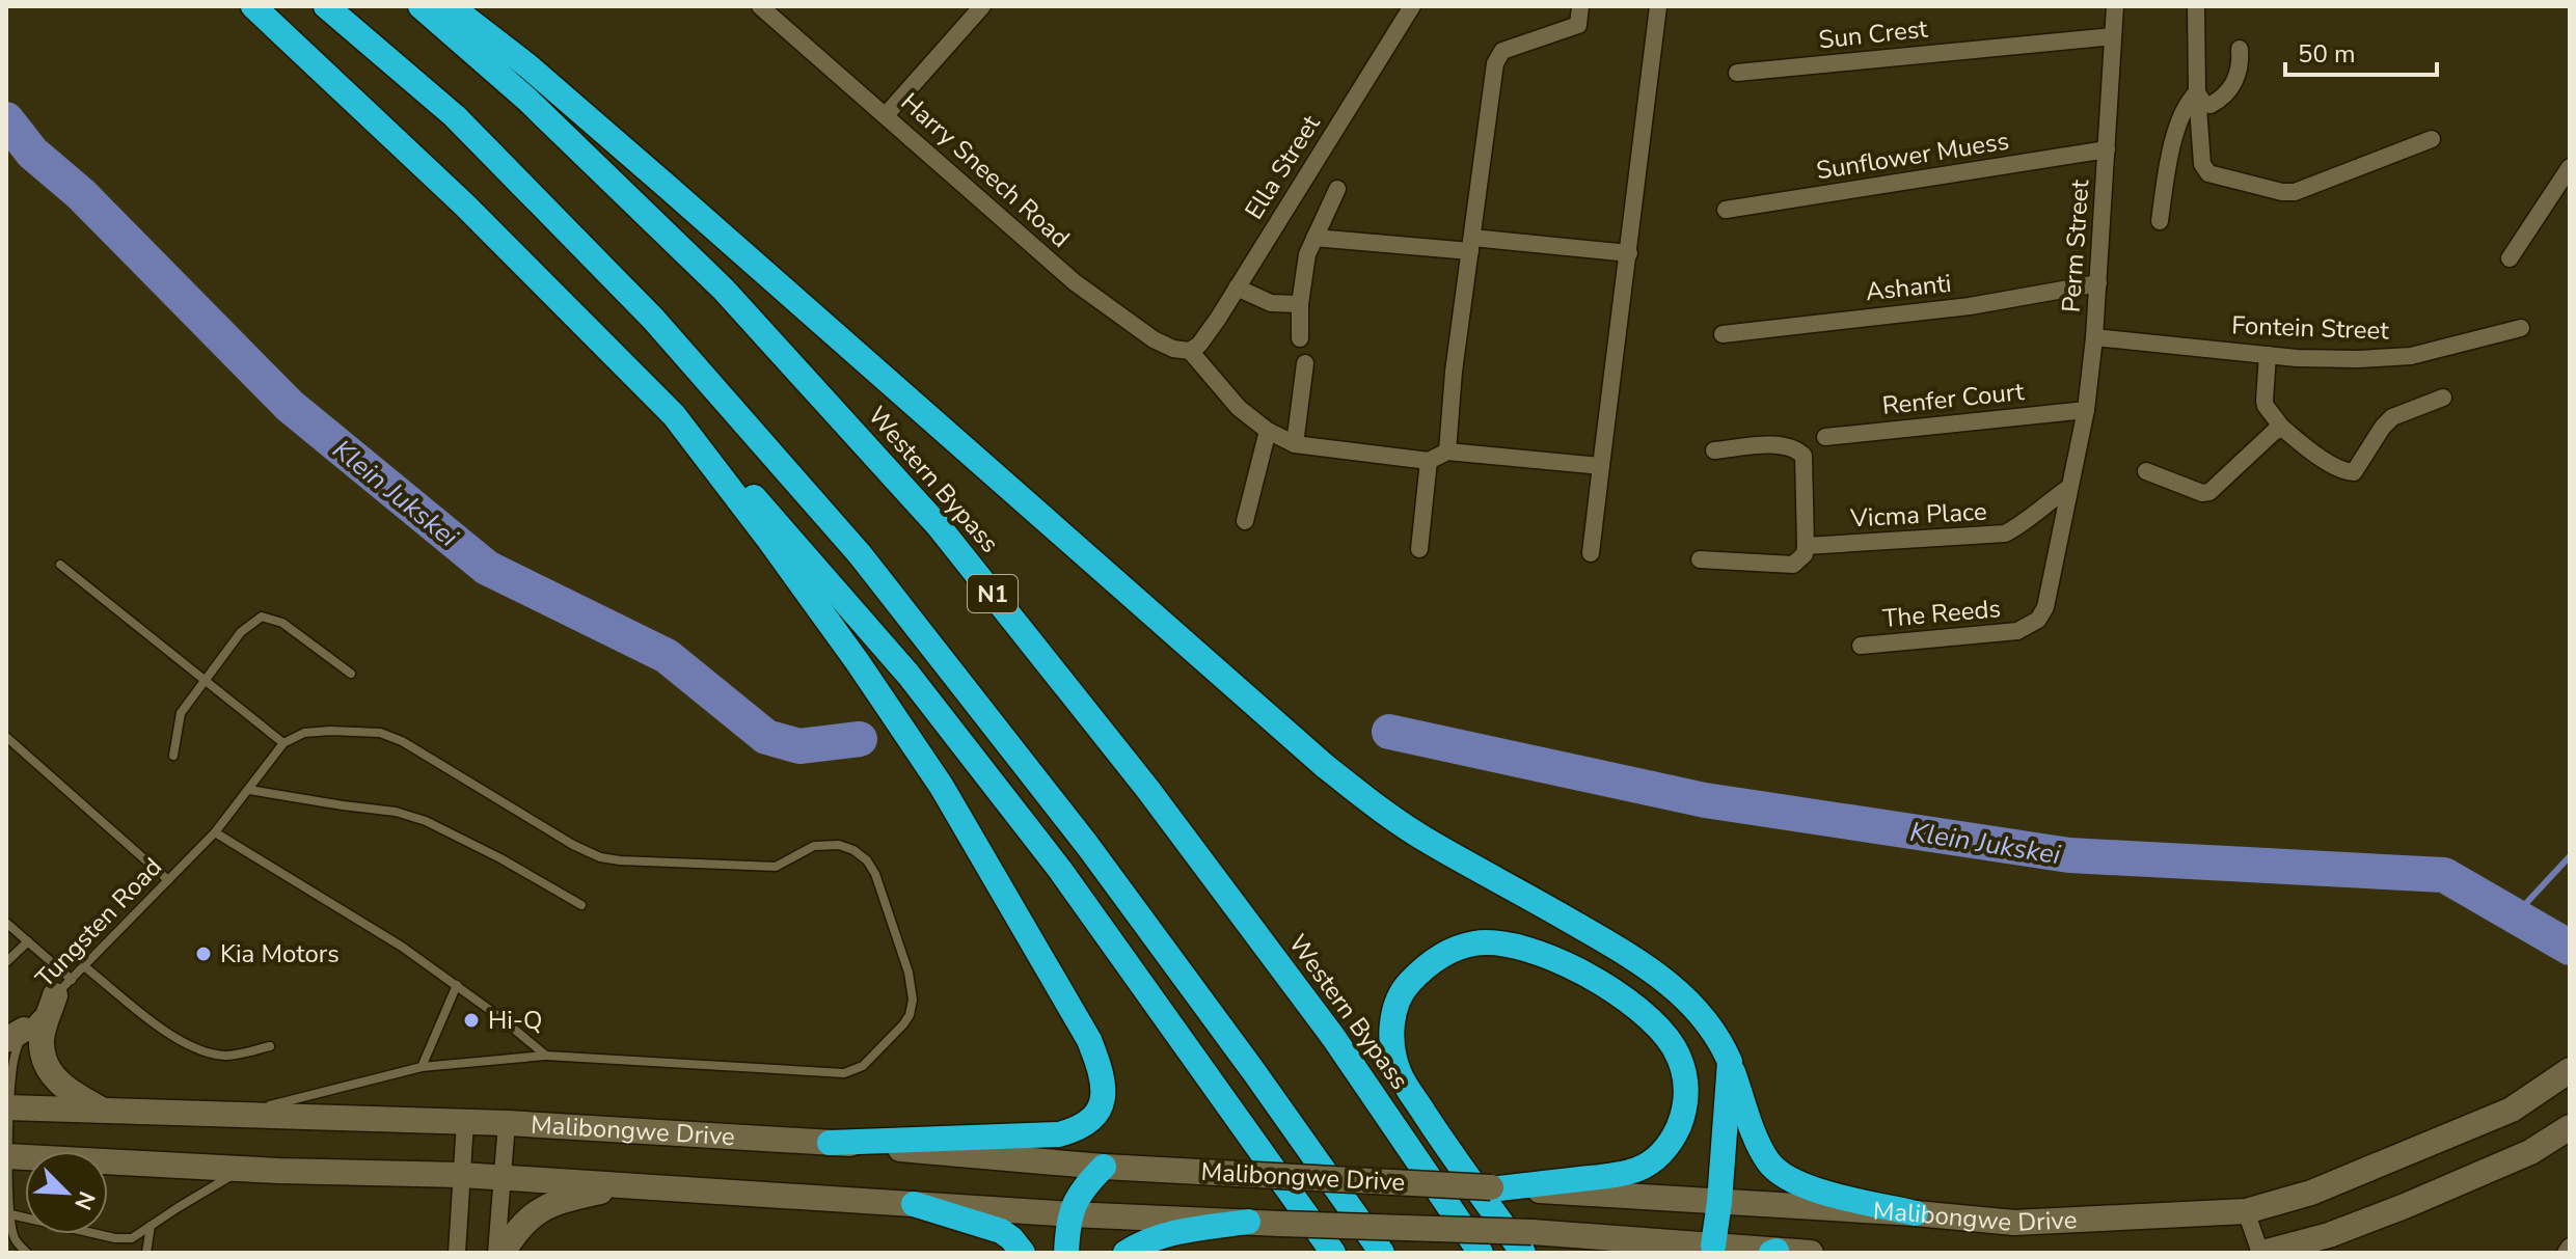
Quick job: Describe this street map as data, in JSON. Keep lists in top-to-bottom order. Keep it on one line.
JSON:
{"streets":{"highway":["Western Bypass","N1"],"main road":["Malibongwe Drive"],"street":["Sun Crest","Sunflower Muess","Ella Street","Harry Sneech Road","Perm Street","Ashanti","Fontein Street","Renfer Court","Vicma Place","The Reeds"],"lane":["Tungsten Road"]},"crossings":[["Sun Crest","Perm Street"],["Sunflower Muess","Perm Street"],["Ella Street","Harry Sneech Road"],["Perm Street","Ashanti"],["Perm Street","Fontein Street"],["Perm Street","Renfer Court"],["Perm Street","Vicma Place"],["Perm Street","The Reeds"],["Vicma Place","The Reeds"],["Tungsten Road","Malibongwe Drive"]],"water":["Klein Jukskei"],"places":["Kia Motors","Hi-Q"],"scale_bar":"50 m","north":"bottom right"}
